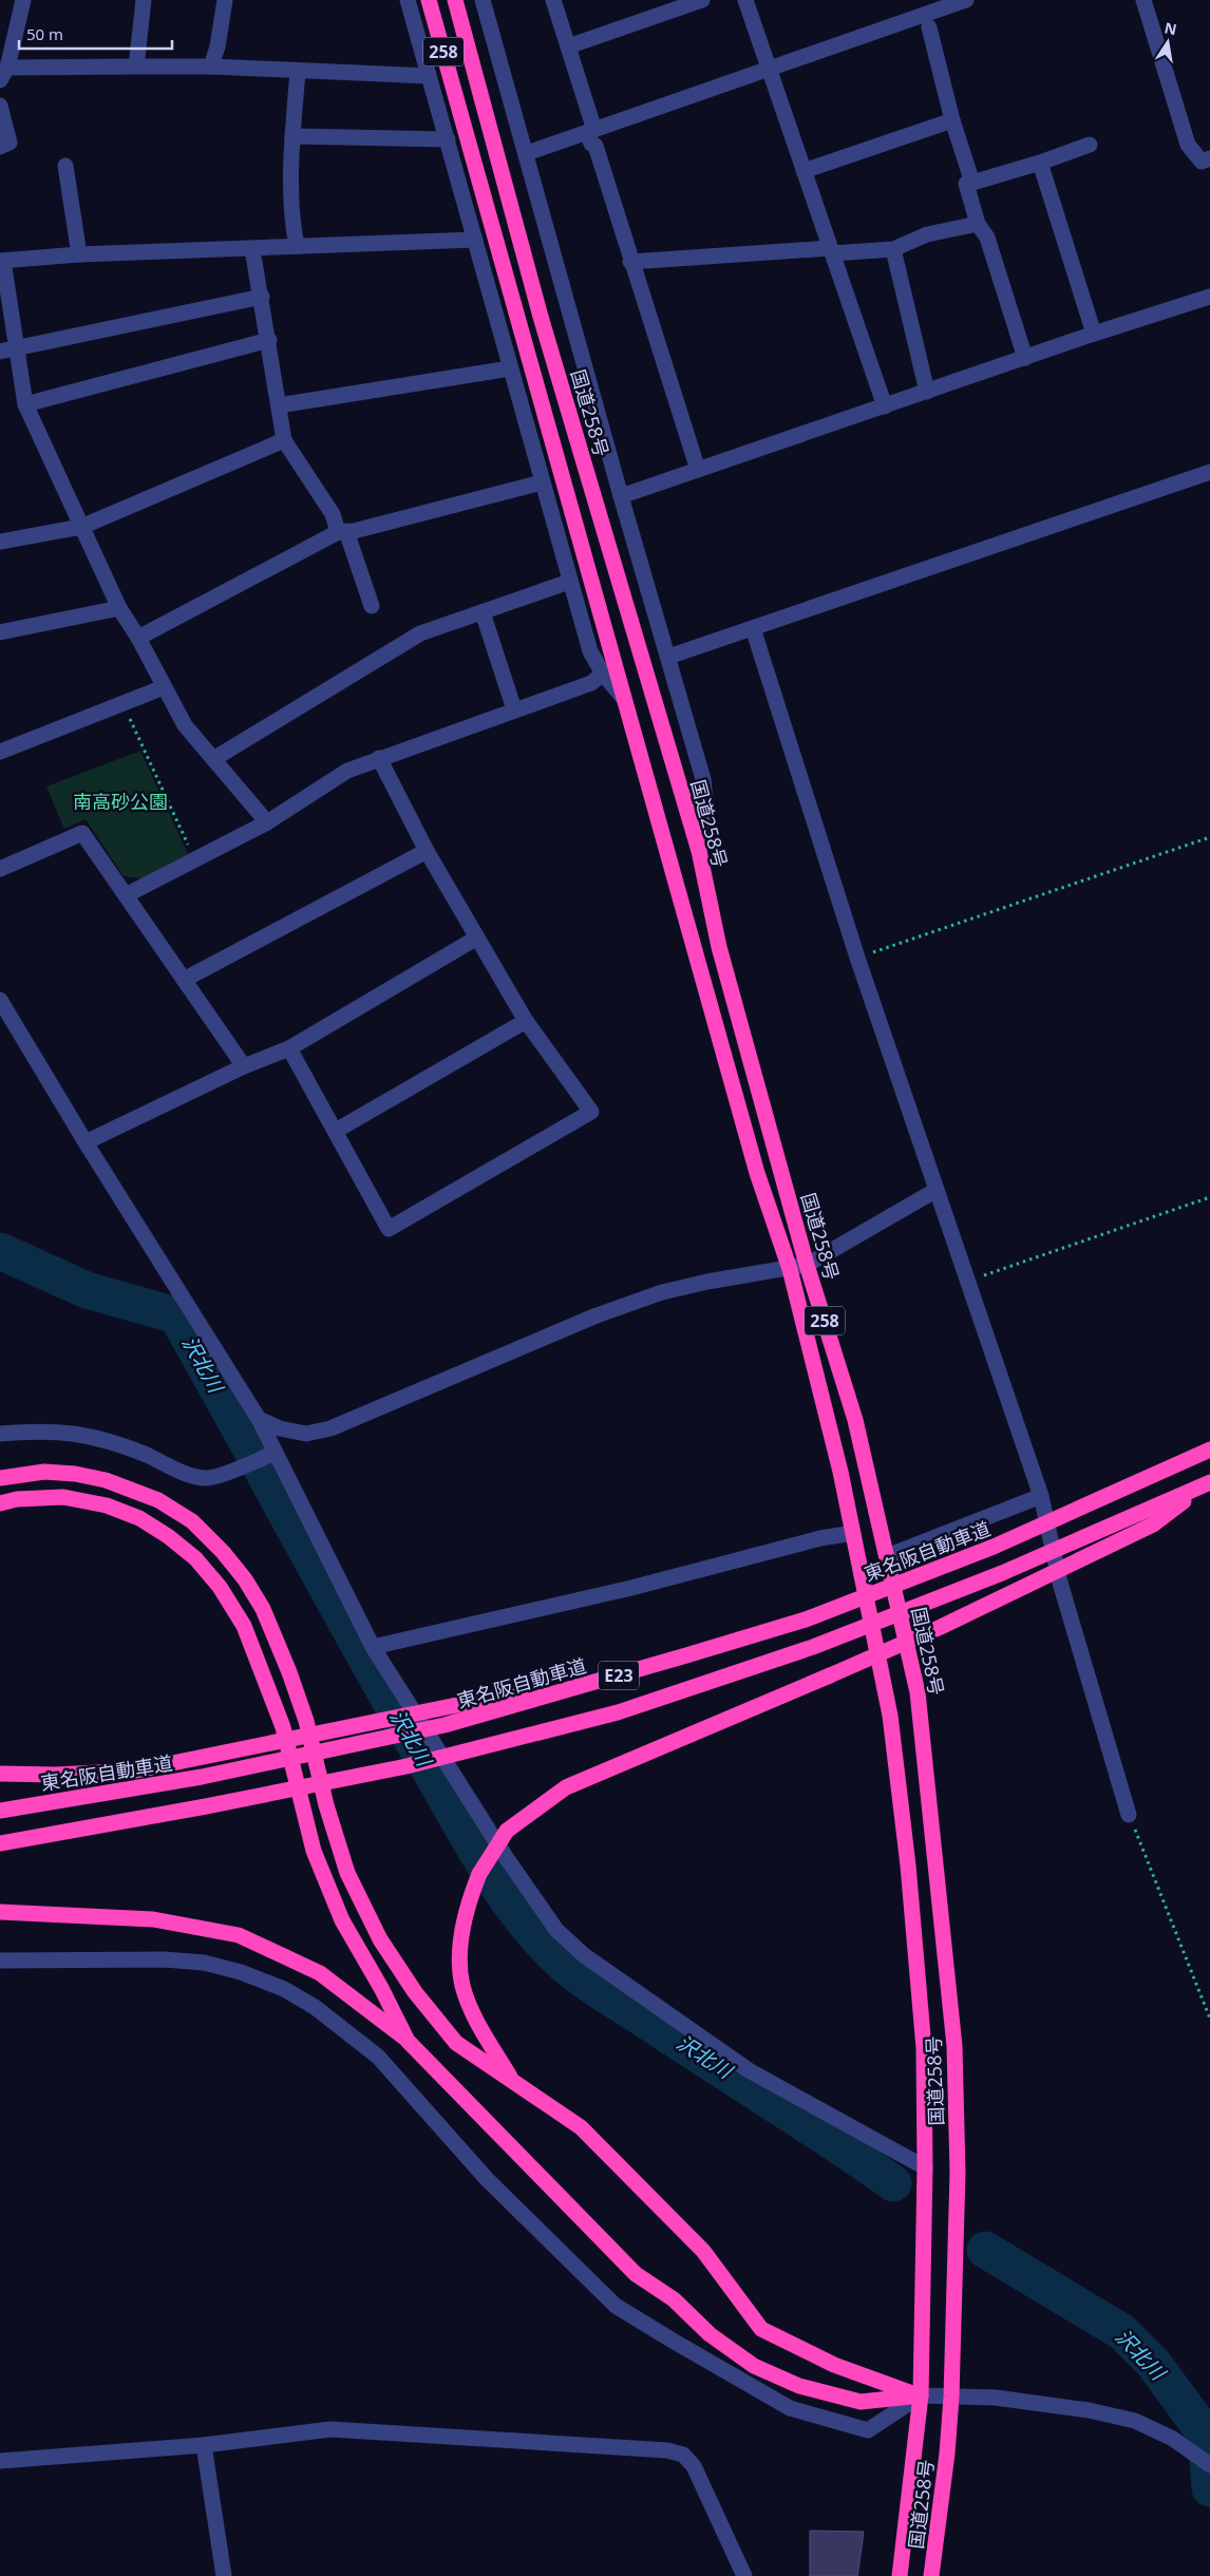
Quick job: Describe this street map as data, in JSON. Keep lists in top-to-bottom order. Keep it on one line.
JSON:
{"streets":{"highway":["258","国道258号","東名阪自動車道","E23"]},"water":["沢北川"],"parks":["南高砂公園"],"scale_bar":"50 m","north":"top"}
